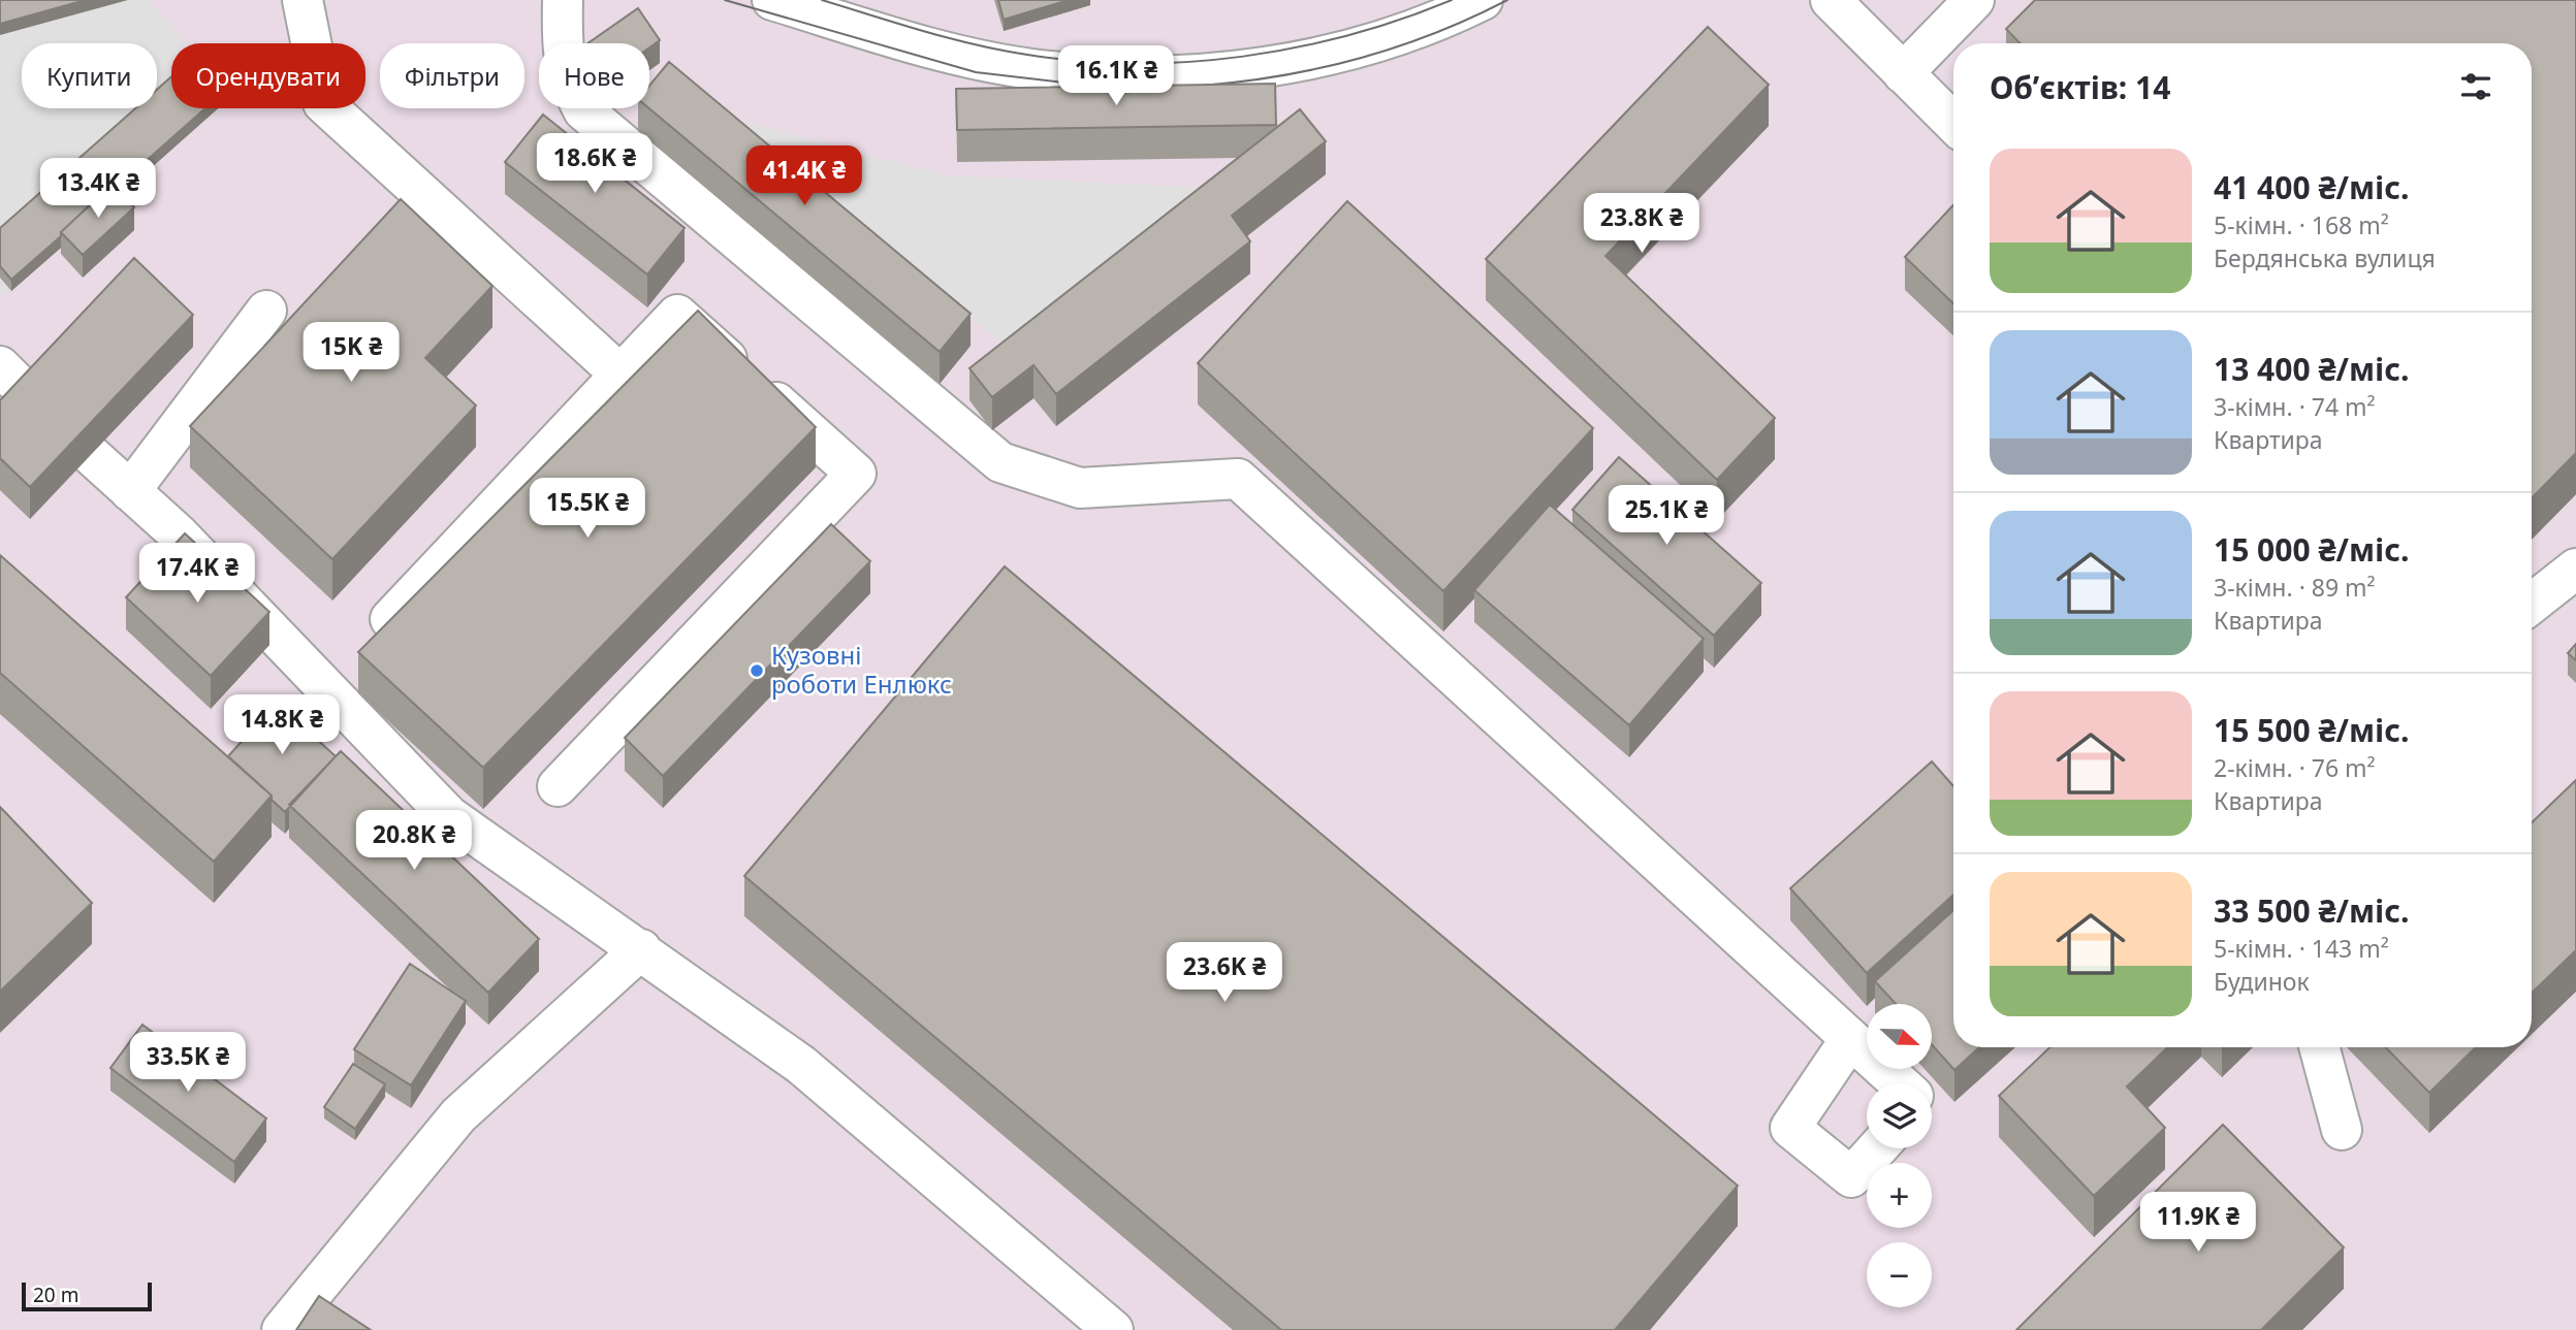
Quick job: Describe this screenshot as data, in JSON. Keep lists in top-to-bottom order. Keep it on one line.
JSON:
{"places":["Кузовні роботи Енлюкс"],"scale_bar":"20 m","north":"right","page":{"chip":["Купити","Орендувати","Фільтри","Нове"],"heading":"Об’єктів: 14","price":["16.1K ₴","18.6K ₴","41.4K ₴","13.4K ₴","23.8K ₴","15K ₴","15.5K ₴","25.1K ₴","17.4K ₴","14.8K ₴","20.8K ₴","23.6K ₴","33.5K ₴","11.9K ₴"],"list":[{"name":"41 400 ₴/міс.","note":"5-кімн. · 168 m² · Бердянська вулиця"},{"name":"13 400 ₴/міс.","note":"3-кімн. · 74 m² · Квартира"},{"name":"15 000 ₴/міс.","note":"3-кімн. · 89 m² · Квартира"},{"name":"15 500 ₴/міс.","note":"2-кімн. · 76 m² · Квартира"},{"name":"33 500 ₴/міс.","note":"5-кімн. · 143 m² · Будинок"}],"map_buttons":["+","−"],"scale":"20 m"}}
